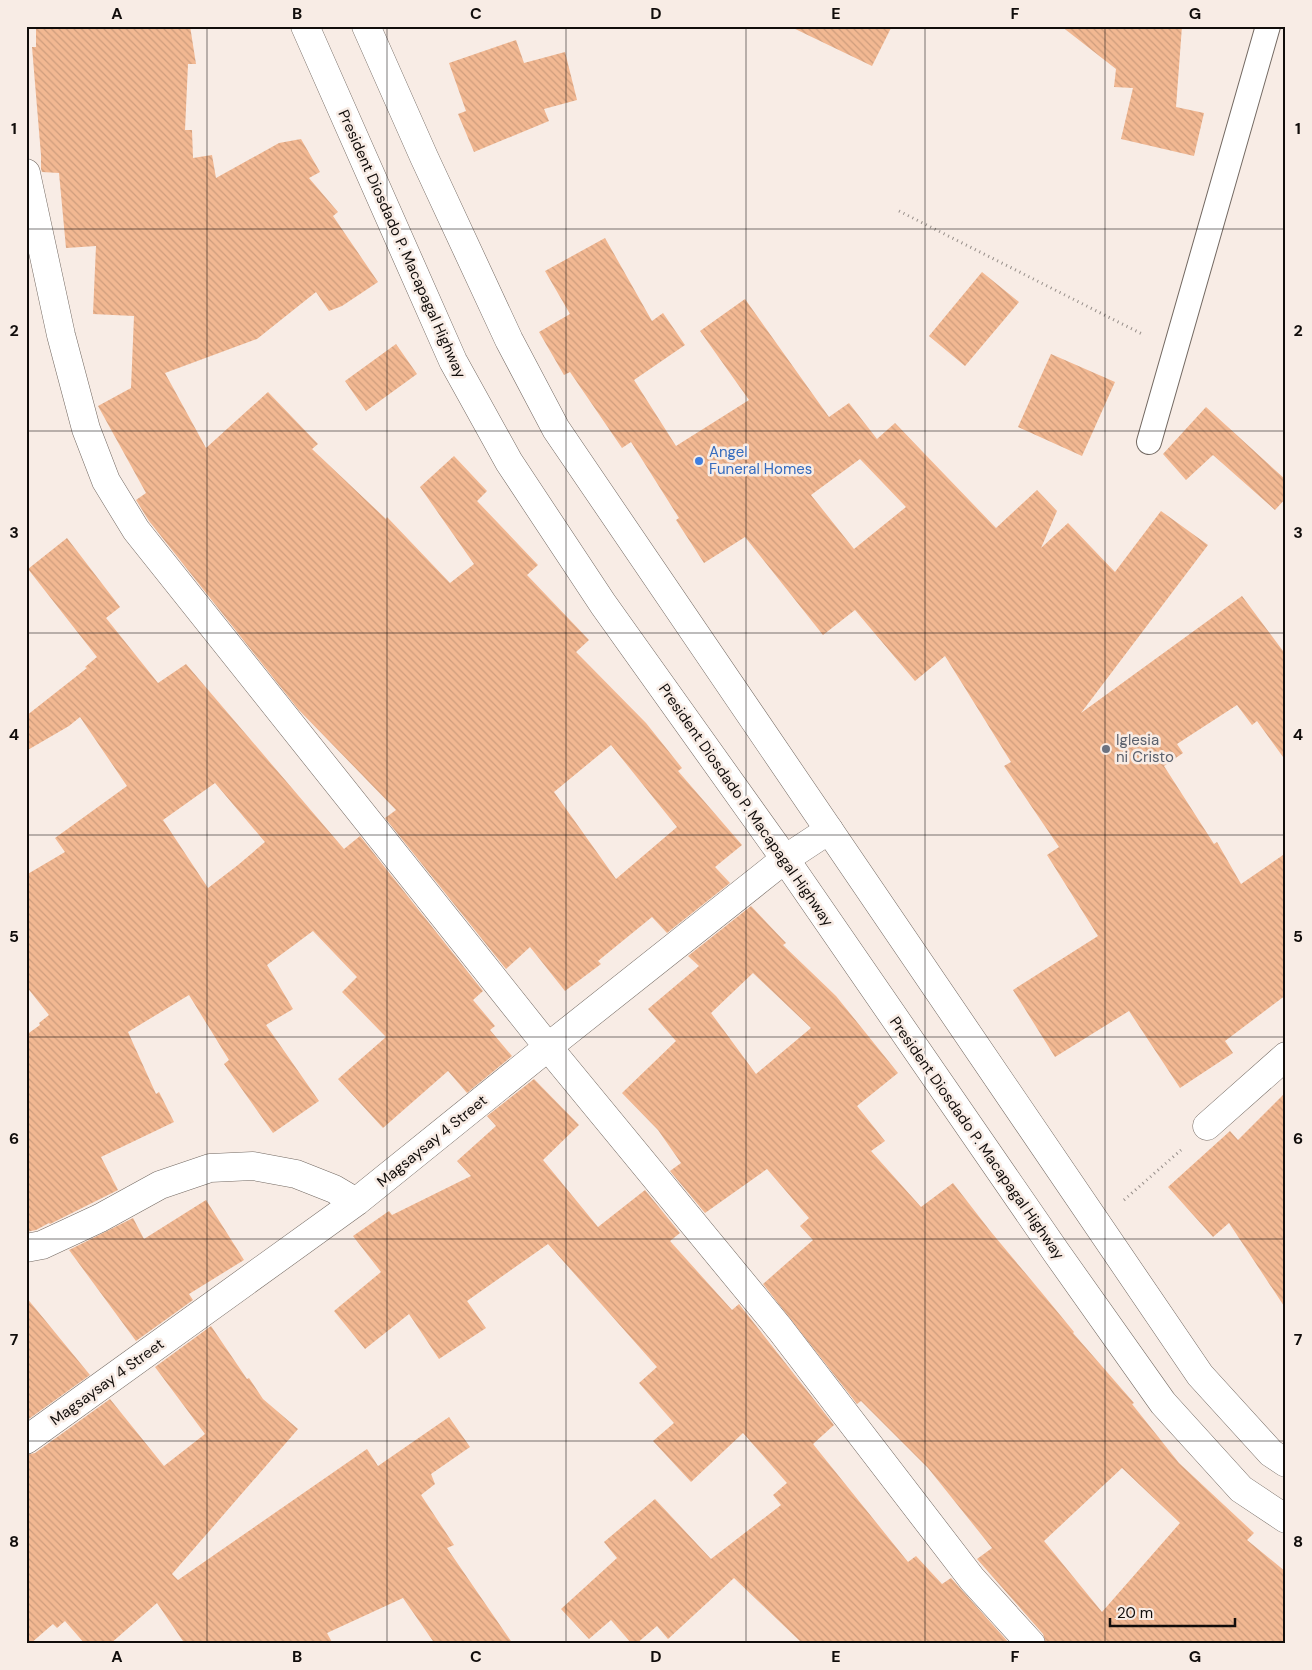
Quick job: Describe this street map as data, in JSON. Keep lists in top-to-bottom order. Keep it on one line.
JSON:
{"streets":{"main road":["President Diosdado P. Macapagal Highway","Magsaysay 4 Street"]},"crossings":[["President Diosdado P. Macapagal Highway","Magsaysay 4 Street"]],"places":["Angel Funeral Homes","Iglesia ni Cristo"],"scale_bar":"20 m","grid":{"columns":["A","B","C","D","E","F","G"],"rows":["1","2","3","4","5","6","7","8"]}}
